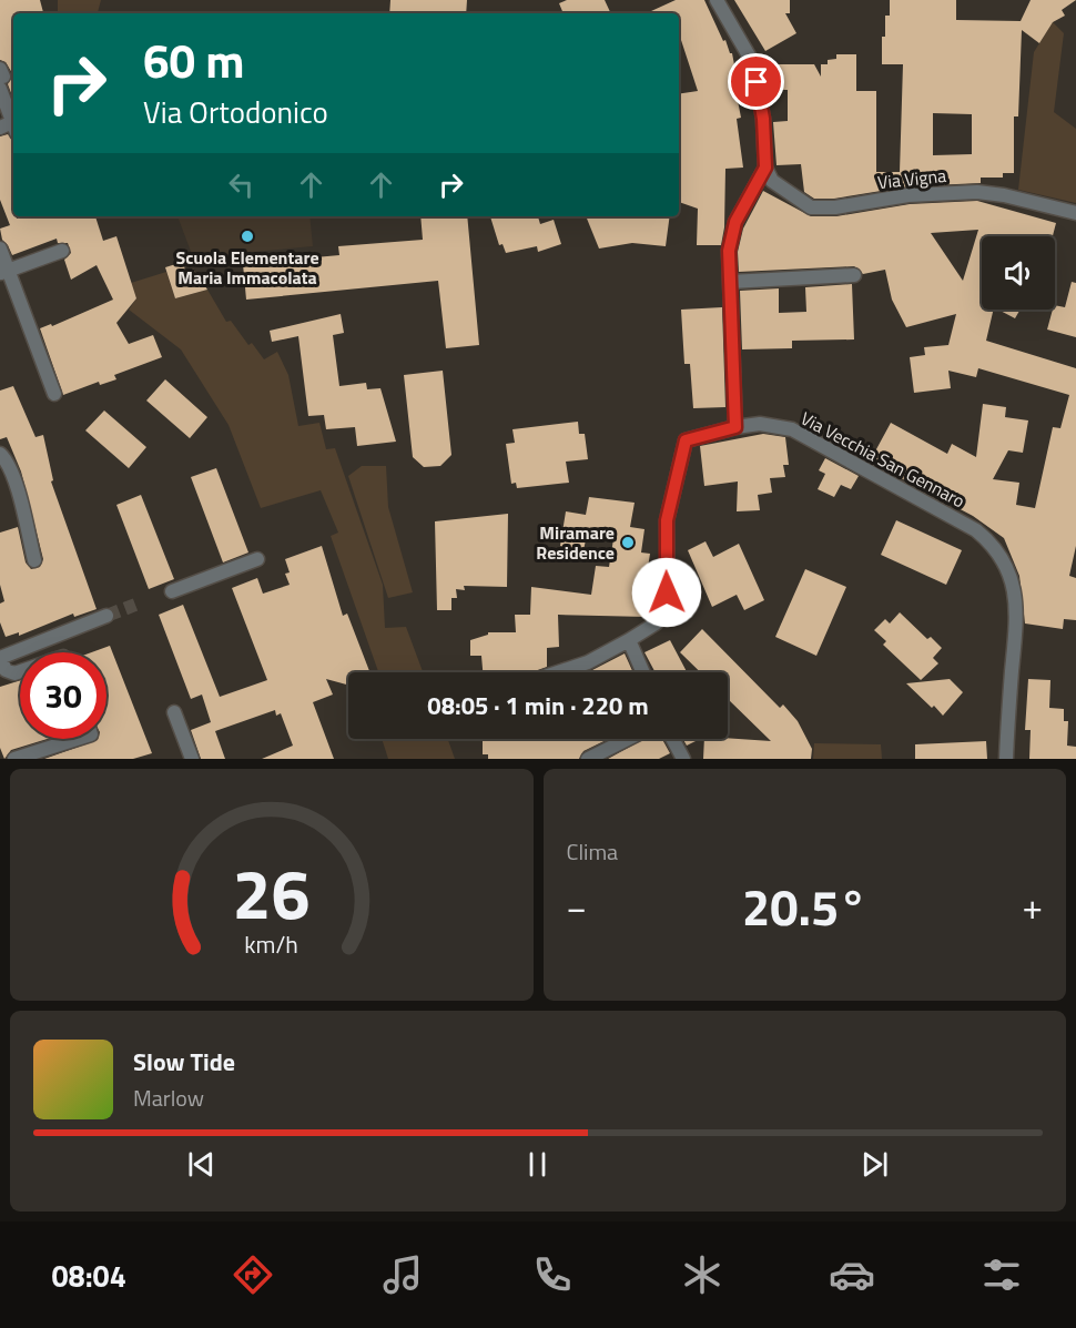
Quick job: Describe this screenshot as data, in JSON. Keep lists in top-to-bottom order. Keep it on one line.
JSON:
{"streets":{"street":["Via Vigna","Via Vecchia San Gennaro"]},"places":["Scuola Elementare Maria Immacolata","Miramare Residence"],"page":{"turn":["60 m","Via Ortodonico"],"limit":"30","trip":"08:05 · 1 min · 220 m","tile":"Clima","heat":["−","20.5°","+"],"song":["Slow Tide","Marlow"],"tabs":"08:04","gauge":["26","km/h"]}}
